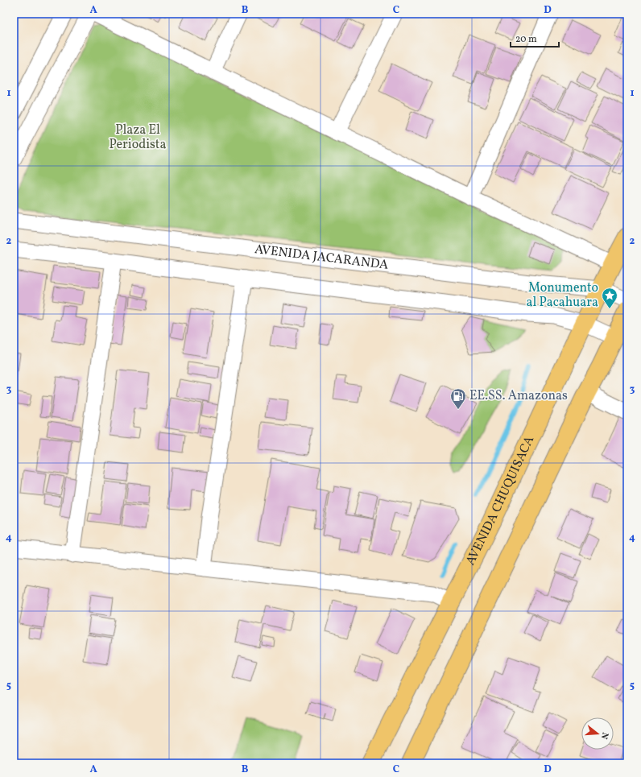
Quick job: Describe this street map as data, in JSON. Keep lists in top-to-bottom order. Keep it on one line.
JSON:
{"streets":{"main road":["AVENIDA CHUQUISACA"],"street":["AVENIDA JACARANDA"]},"crossings":[["AVENIDA JACARANDA","AVENIDA CHUQUISACA"]],"parks":["Plaza El Periodista"],"places":{"place":["Monumento al Pacahuara"],"fuel station":["EE.SS. Amazonas"]},"scale_bar":"20 m","north":"right","grid":{"columns":["A","B","C","D"],"rows":["1","2","3","4","5"]}}
